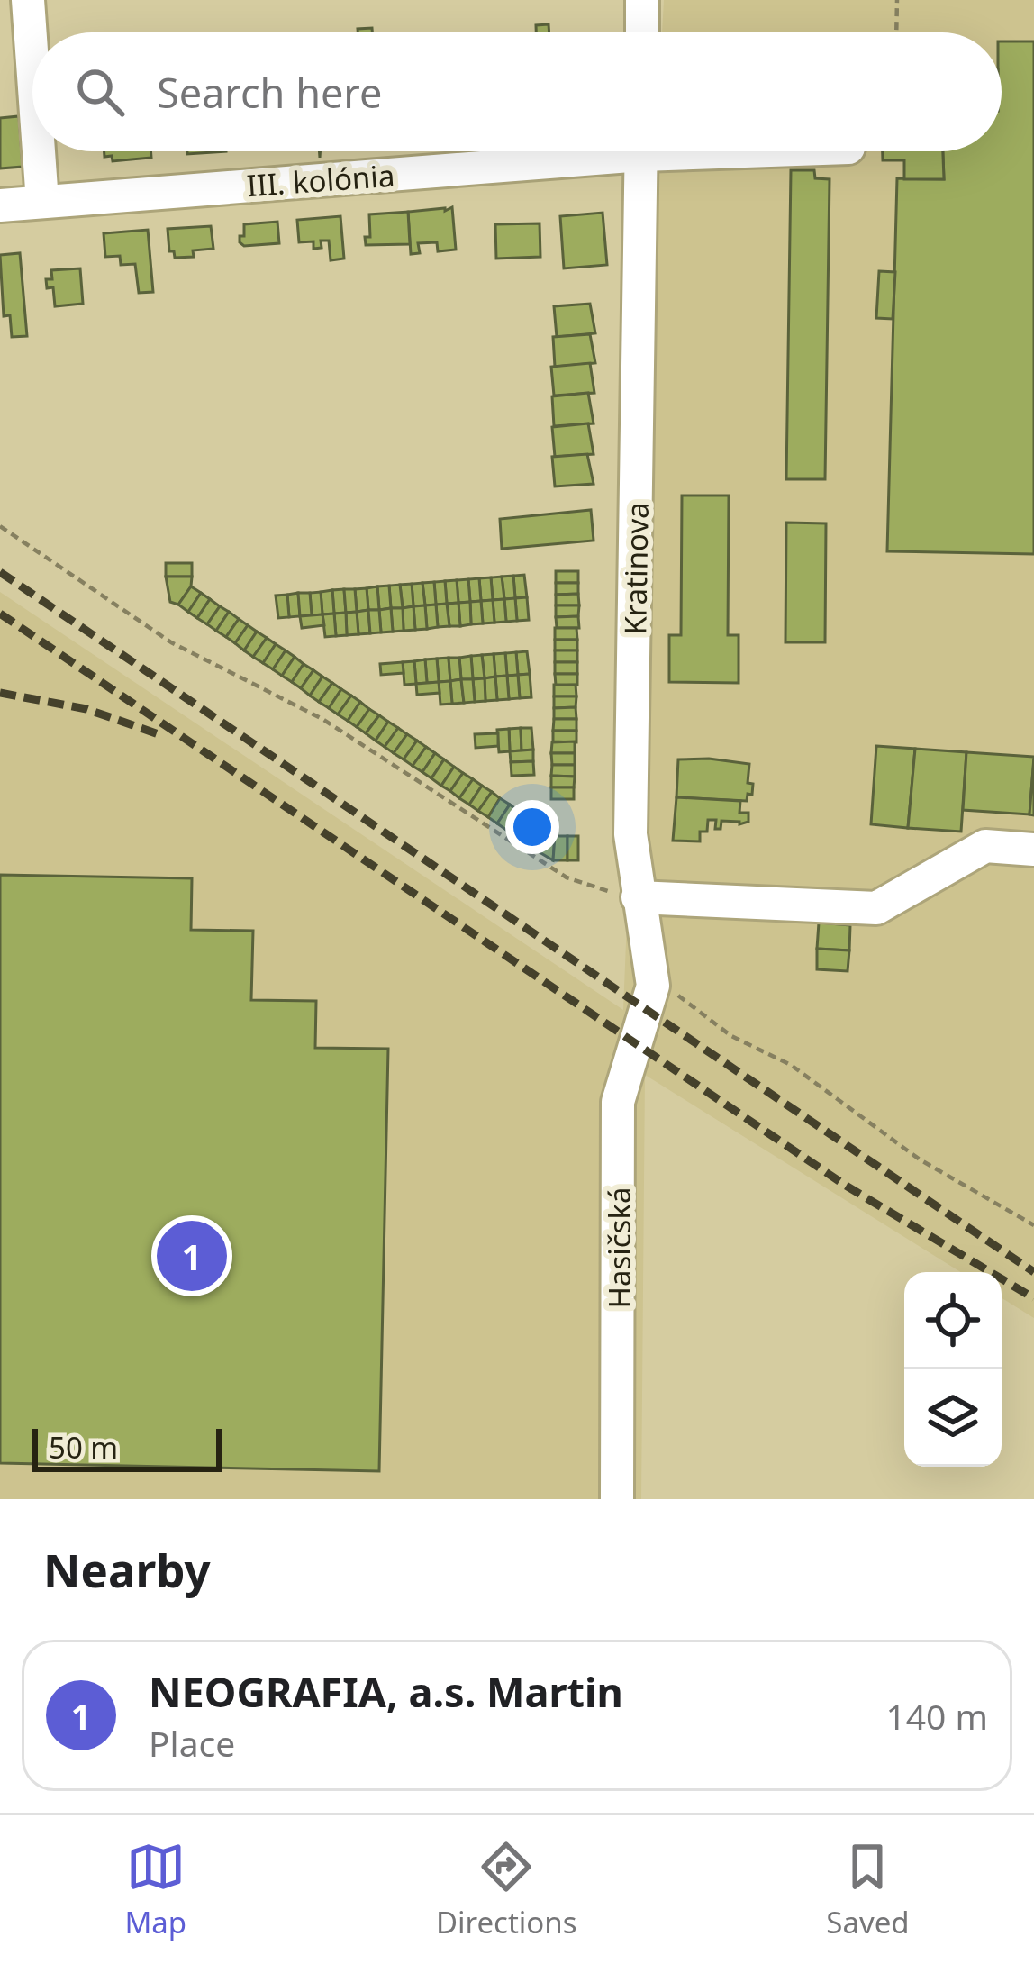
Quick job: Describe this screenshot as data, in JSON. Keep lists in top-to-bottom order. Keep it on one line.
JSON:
{"streets":{"street":["III. kolónia","Kratinova","Hasičská"]},"crossings":[["Kratinova","Hasičská"]],"scale_bar":"50 m","page":{"search":"Search here","pins":"1","scale":"50 m","heading":"Nearby","list":[{"mark":"1","name":"NEOGRAFIA, a.s. Martin","note":"Place","value":"140 m"}],"nav":["Map","Directions","Saved"]}}
